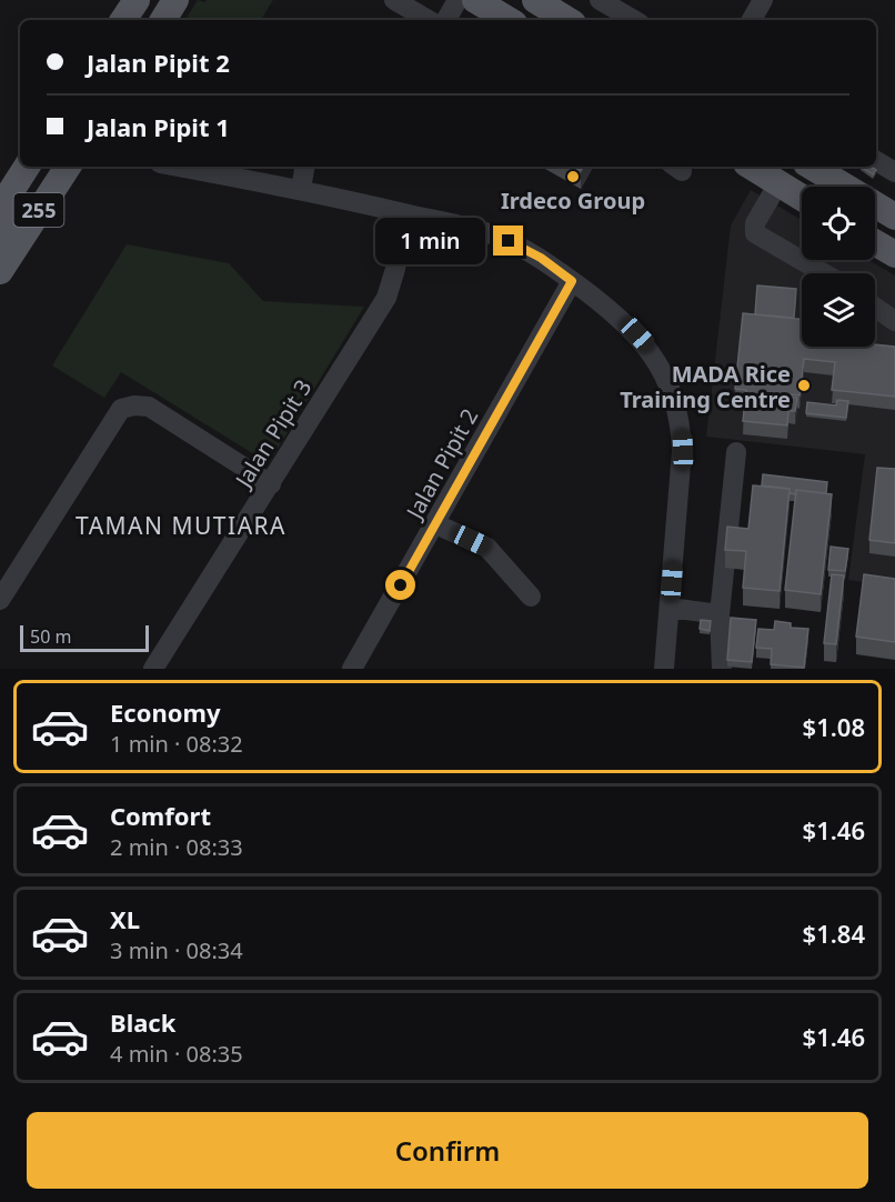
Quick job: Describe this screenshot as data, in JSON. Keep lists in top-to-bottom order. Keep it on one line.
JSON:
{"streets":{"main road":["255"],"street":["Jalan Pipit 3","Jalan Pipit 2"]},"districts":["TAMAN MUTIARA"],"places":["Irdeco Group","MADA Rice Training Centre"],"scale_bar":"50 m","page":{"banner":["Jalan Pipit 2","Jalan Pipit 1"],"bubble":"1 min","scale":"50 m","list":[{"name":"Economy","note":"1 min · 08:32","value":"$1.08"},{"name":"Comfort","note":"2 min · 08:33","value":"$1.46"},{"name":"XL","note":"3 min · 08:34","value":"$1.84"},{"name":"Black","note":"4 min · 08:35","value":"$1.46"}],"buttons":"Confirm"}}
